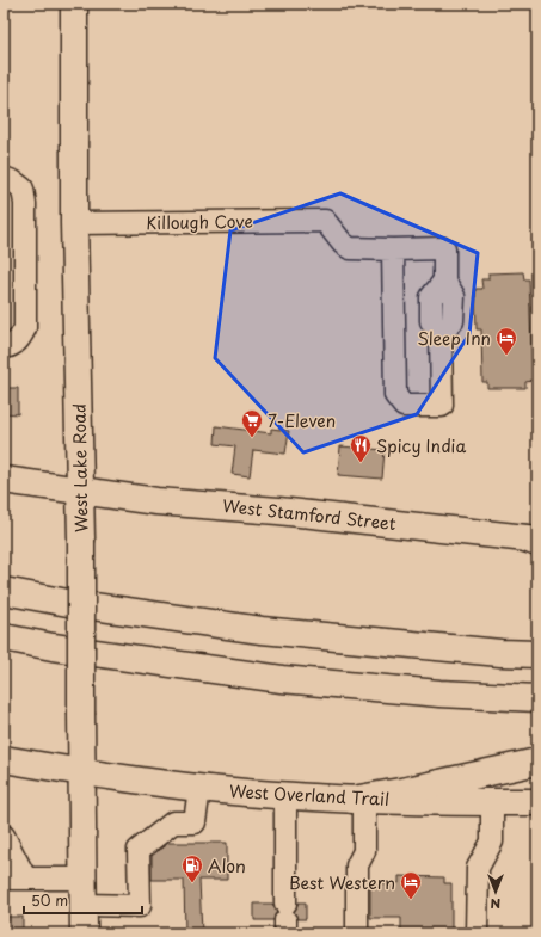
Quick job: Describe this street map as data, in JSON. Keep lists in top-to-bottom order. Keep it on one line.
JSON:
{"streets":{"main road":["West Lake Road","West Stamford Street","West Overland Trail"],"street":["Killough Cove"]},"crossings":[["Killough Cove","West Lake Road"],["West Lake Road","West Stamford Street"],["West Lake Road","West Overland Trail"]],"places":{"hotel":["Sleep Inn","Best Western"],"supermarket":["7-Eleven"],"restaurant":["Spicy India"],"fuel station":["Alon"]},"scale_bar":"50 m","north":"bottom"}
